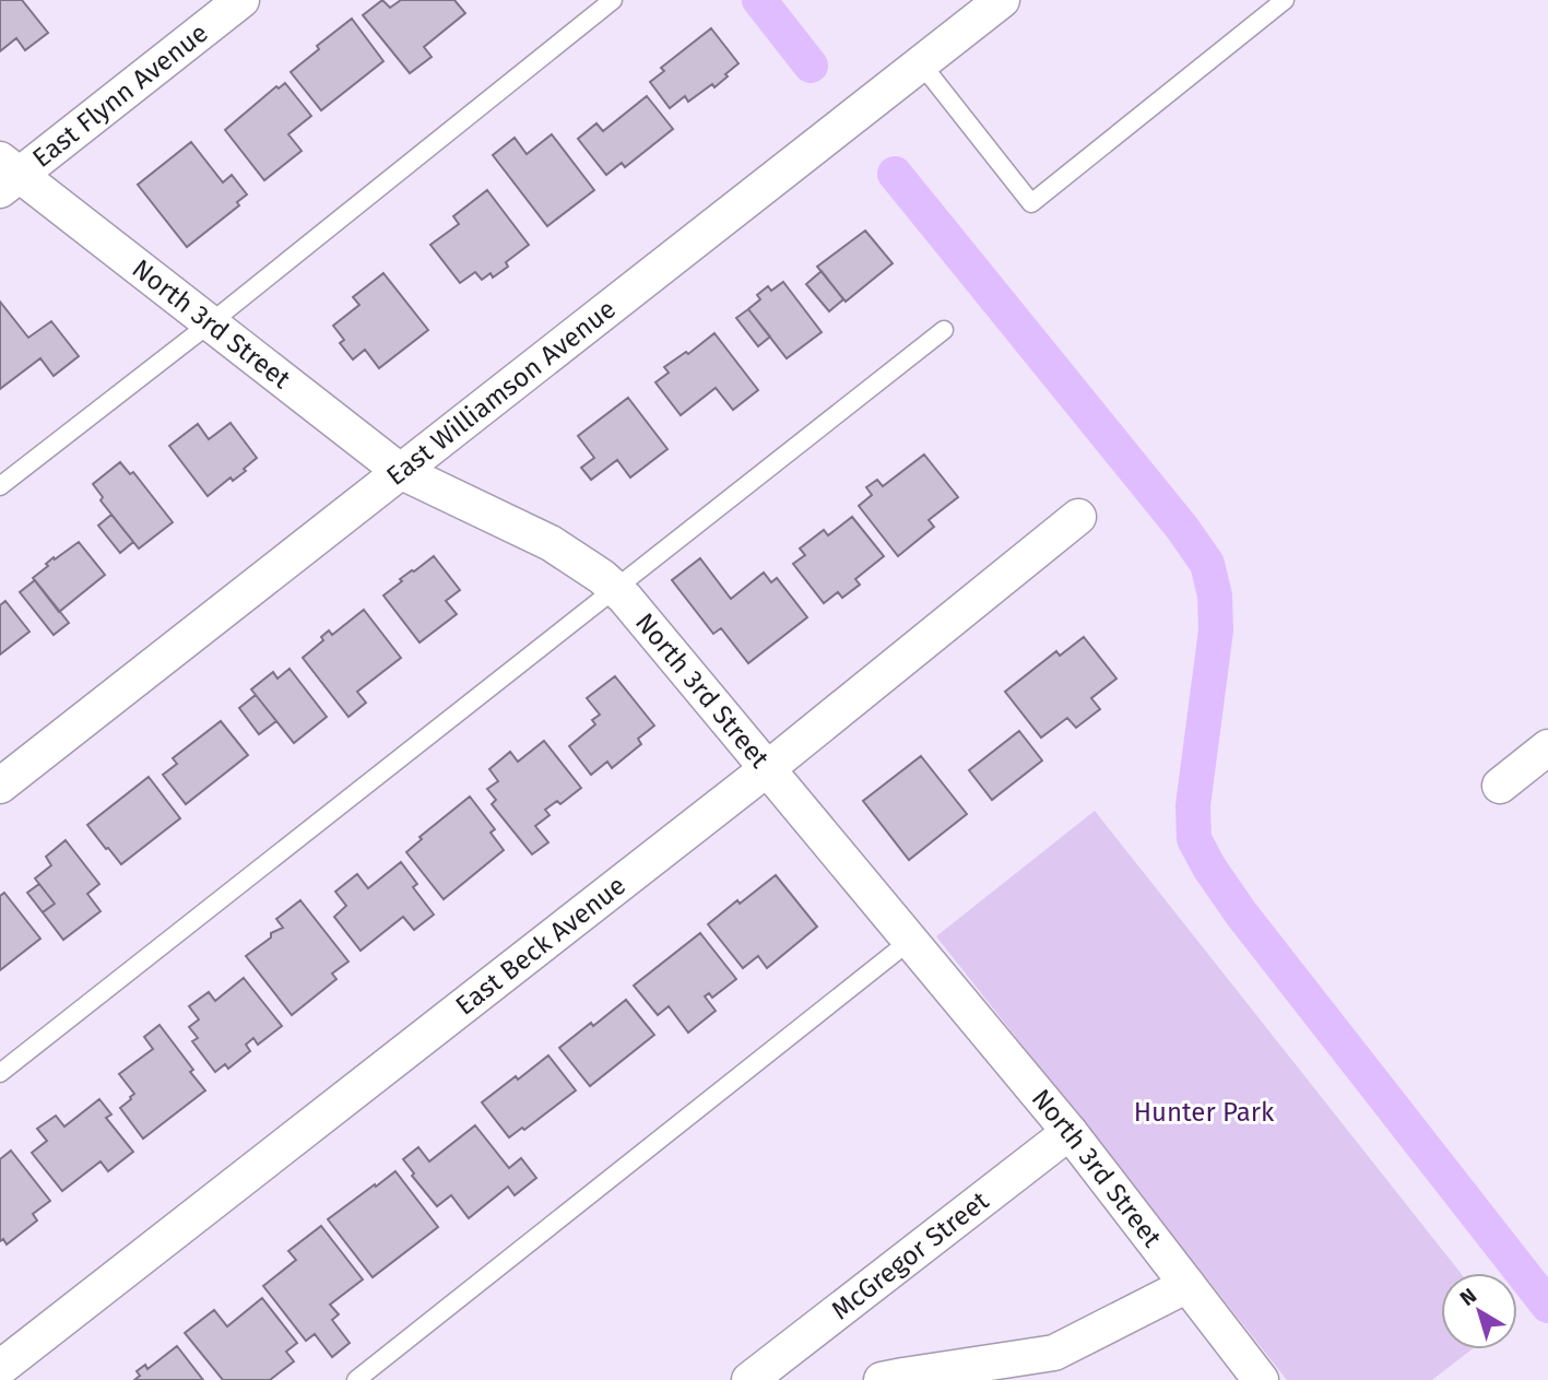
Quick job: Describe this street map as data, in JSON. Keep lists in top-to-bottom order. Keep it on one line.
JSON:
{"streets":{"street":["East Flynn Avenue","North 3rd Street","East Williamson Avenue","East Beck Avenue","McGregor Street"]},"crossings":[["East Flynn Avenue","North 3rd Street"],["North 3rd Street","East Williamson Avenue"],["North 3rd Street","East Beck Avenue"],["North 3rd Street","McGregor Street"]],"parks":["Hunter Park"],"north":"top left"}
